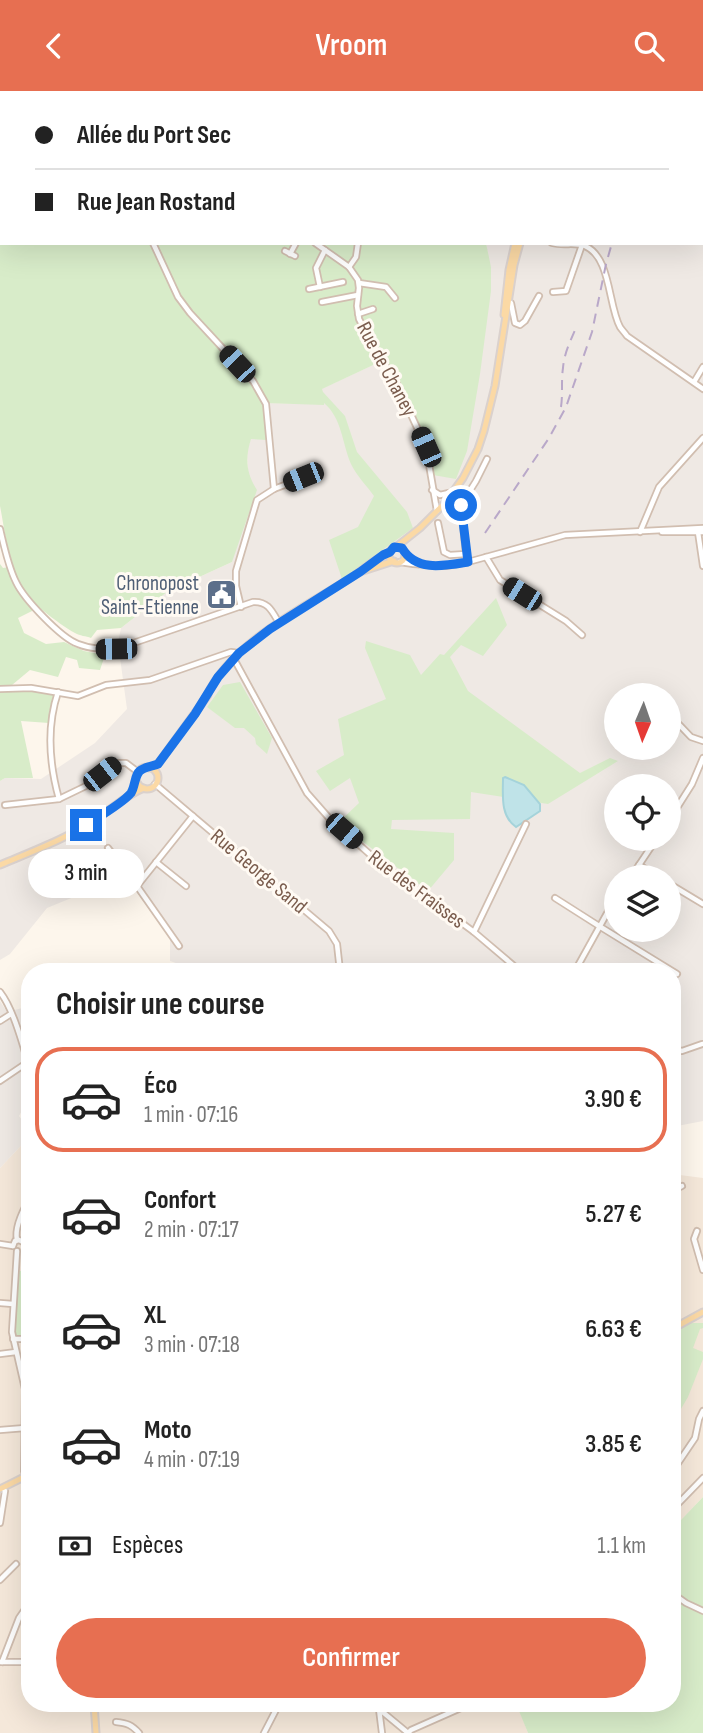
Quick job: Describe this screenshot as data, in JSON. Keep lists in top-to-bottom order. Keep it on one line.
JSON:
{"streets":{"street":["Rue de Chaney","Rue George Sand","Rue des Fraisses"]},"places":{"public building":["Chronopost Saint-Etienne"]},"north":"bottom","page":{"header":"Vroom","banner":["Allée du Port Sec","Rue Jean Rostand"],"bubble":"3 min","heading":"Choisir une course","list":[{"name":"Éco","note":"1 min · 07:16","value":"3.90 €"},{"name":"Confort","note":"2 min · 07:17","value":"5.27 €"},{"name":"XL","note":"3 min · 07:18","value":"6.63 €"},{"name":"Moto","note":"4 min · 07:19","value":"3.85 €"}],"pay":["Espèces","1.1 km"],"buttons":"Confirmer"}}
